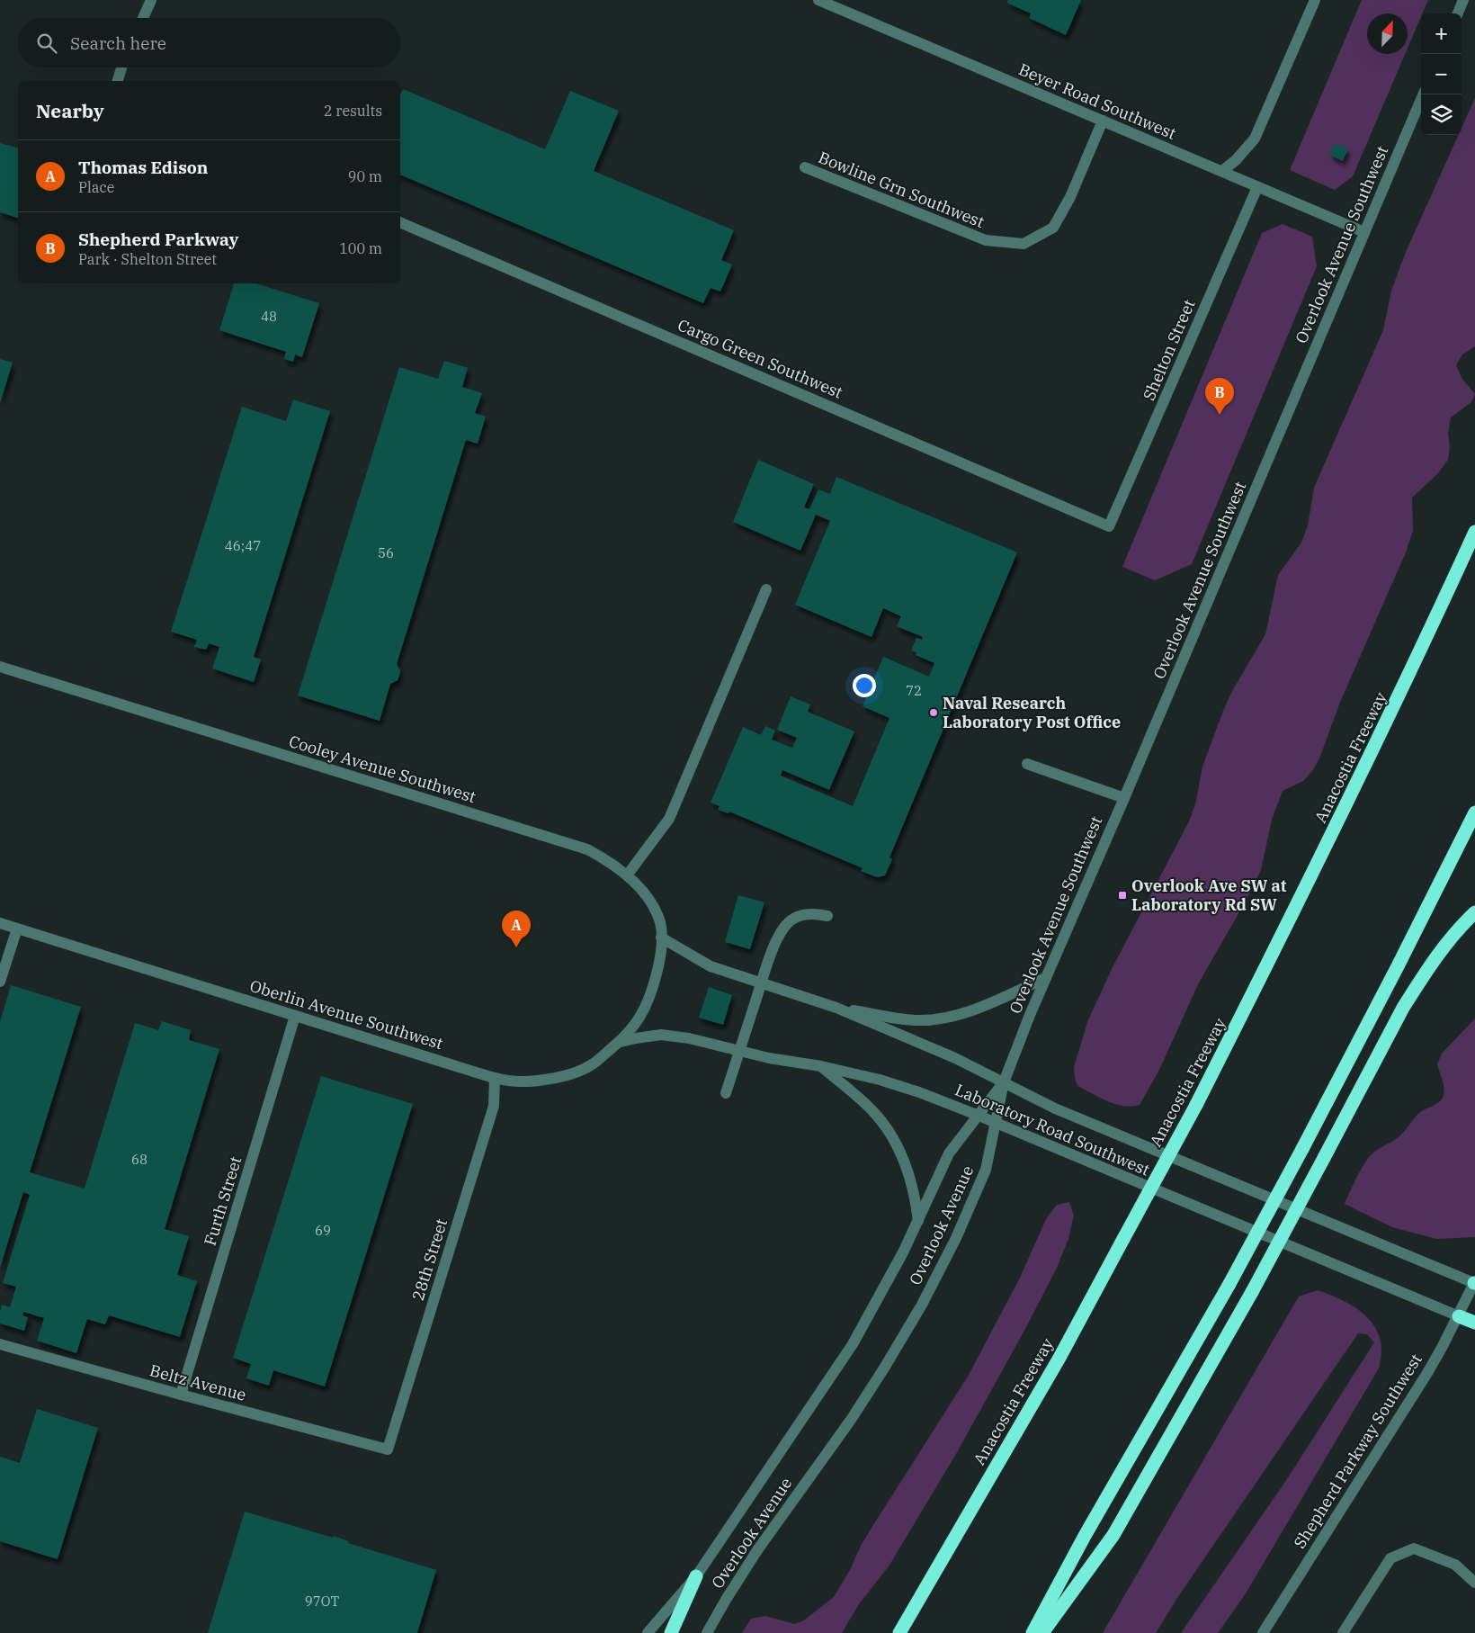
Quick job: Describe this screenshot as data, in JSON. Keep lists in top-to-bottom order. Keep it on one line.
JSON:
{"streets":{"highway":["Anacostia Freeway"],"street":["Beyer Road Southwest","Bowline Grn Southwest","Overlook Avenue Southwest","Shelton Street","Cargo Green Southwest","Cooley Avenue Southwest","Oberlin Avenue Southwest","Laboratory Road Southwest","Furth Street","Overlook Avenue","28th Street","Beltz Avenue","Shepherd Parkway Southwest"]},"crossings":[["Beyer Road Southwest","Bowline Grn Southwest"],["Beyer Road Southwest","Overlook Avenue Southwest"],["Beyer Road Southwest","Shelton Street"],["Overlook Avenue Southwest","Laboratory Road Southwest"],["Overlook Avenue Southwest","Overlook Avenue"],["Shelton Street","Cargo Green Southwest"],["Cooley Avenue Southwest","Oberlin Avenue Southwest"],["Cooley Avenue Southwest","Laboratory Road Southwest"],["Oberlin Avenue Southwest","Laboratory Road Southwest"],["Oberlin Avenue Southwest","Furth Street"],["Oberlin Avenue Southwest","28th Street"],["Laboratory Road Southwest","Overlook Avenue"],["Laboratory Road Southwest","Shepherd Parkway Southwest"],["Furth Street","Beltz Avenue"],["28th Street","Beltz Avenue"]],"places":{"other":["Naval Research Laboratory Post Office"],"transit":["Overlook Ave SW at Laboratory Rd SW"]},"house_numbers":["48","46;47","56","72","68","69","97OT"],"north":"top right","page":{"map_buttons":["+","−"],"search":"Search here","heading":["Nearby","2 results"],"list":[{"mark":"A","name":"Thomas Edison","note":"Place","value":"90 m"},{"mark":"B","name":"Shepherd Parkway","note":"Park · Shelton Street","value":"100 m"}],"pins":["B","A"]}}
